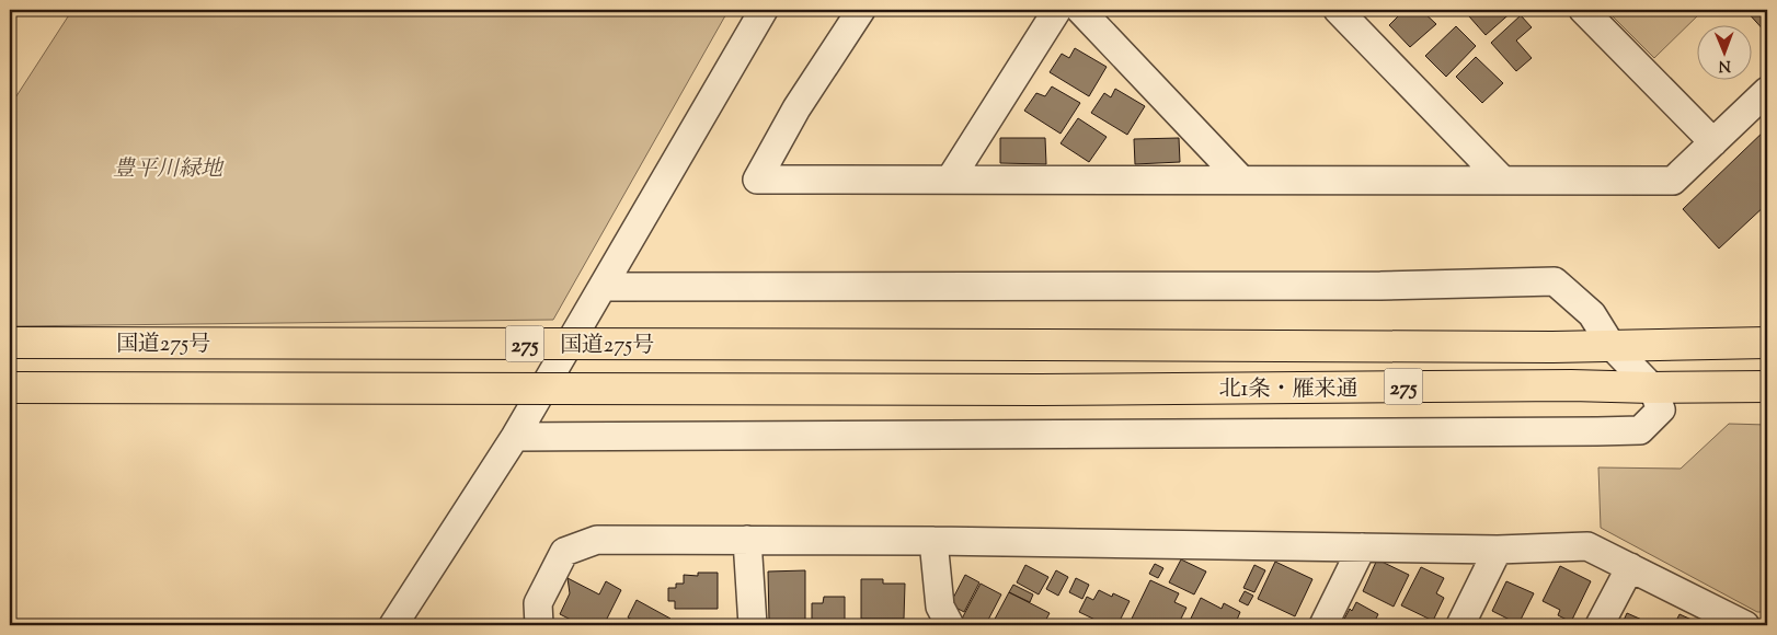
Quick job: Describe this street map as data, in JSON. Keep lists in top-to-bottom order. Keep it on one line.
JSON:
{"streets":{"highway":["国道275号","275","北1条・雁来通"]},"crossings":[["国道275号","北1条・雁来通"]],"parks":["豊平川緑地"],"north":"bottom"}
